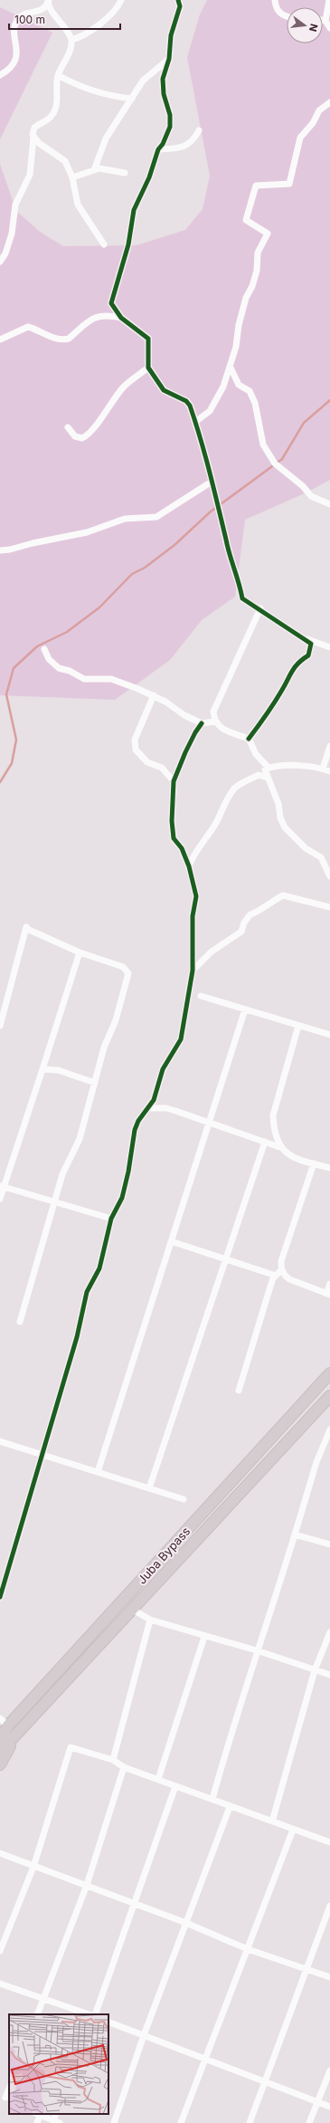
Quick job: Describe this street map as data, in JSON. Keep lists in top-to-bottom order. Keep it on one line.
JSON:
{"streets":{"main road":["Juba Bypass"]},"scale_bar":"100 m","north":"right"}
